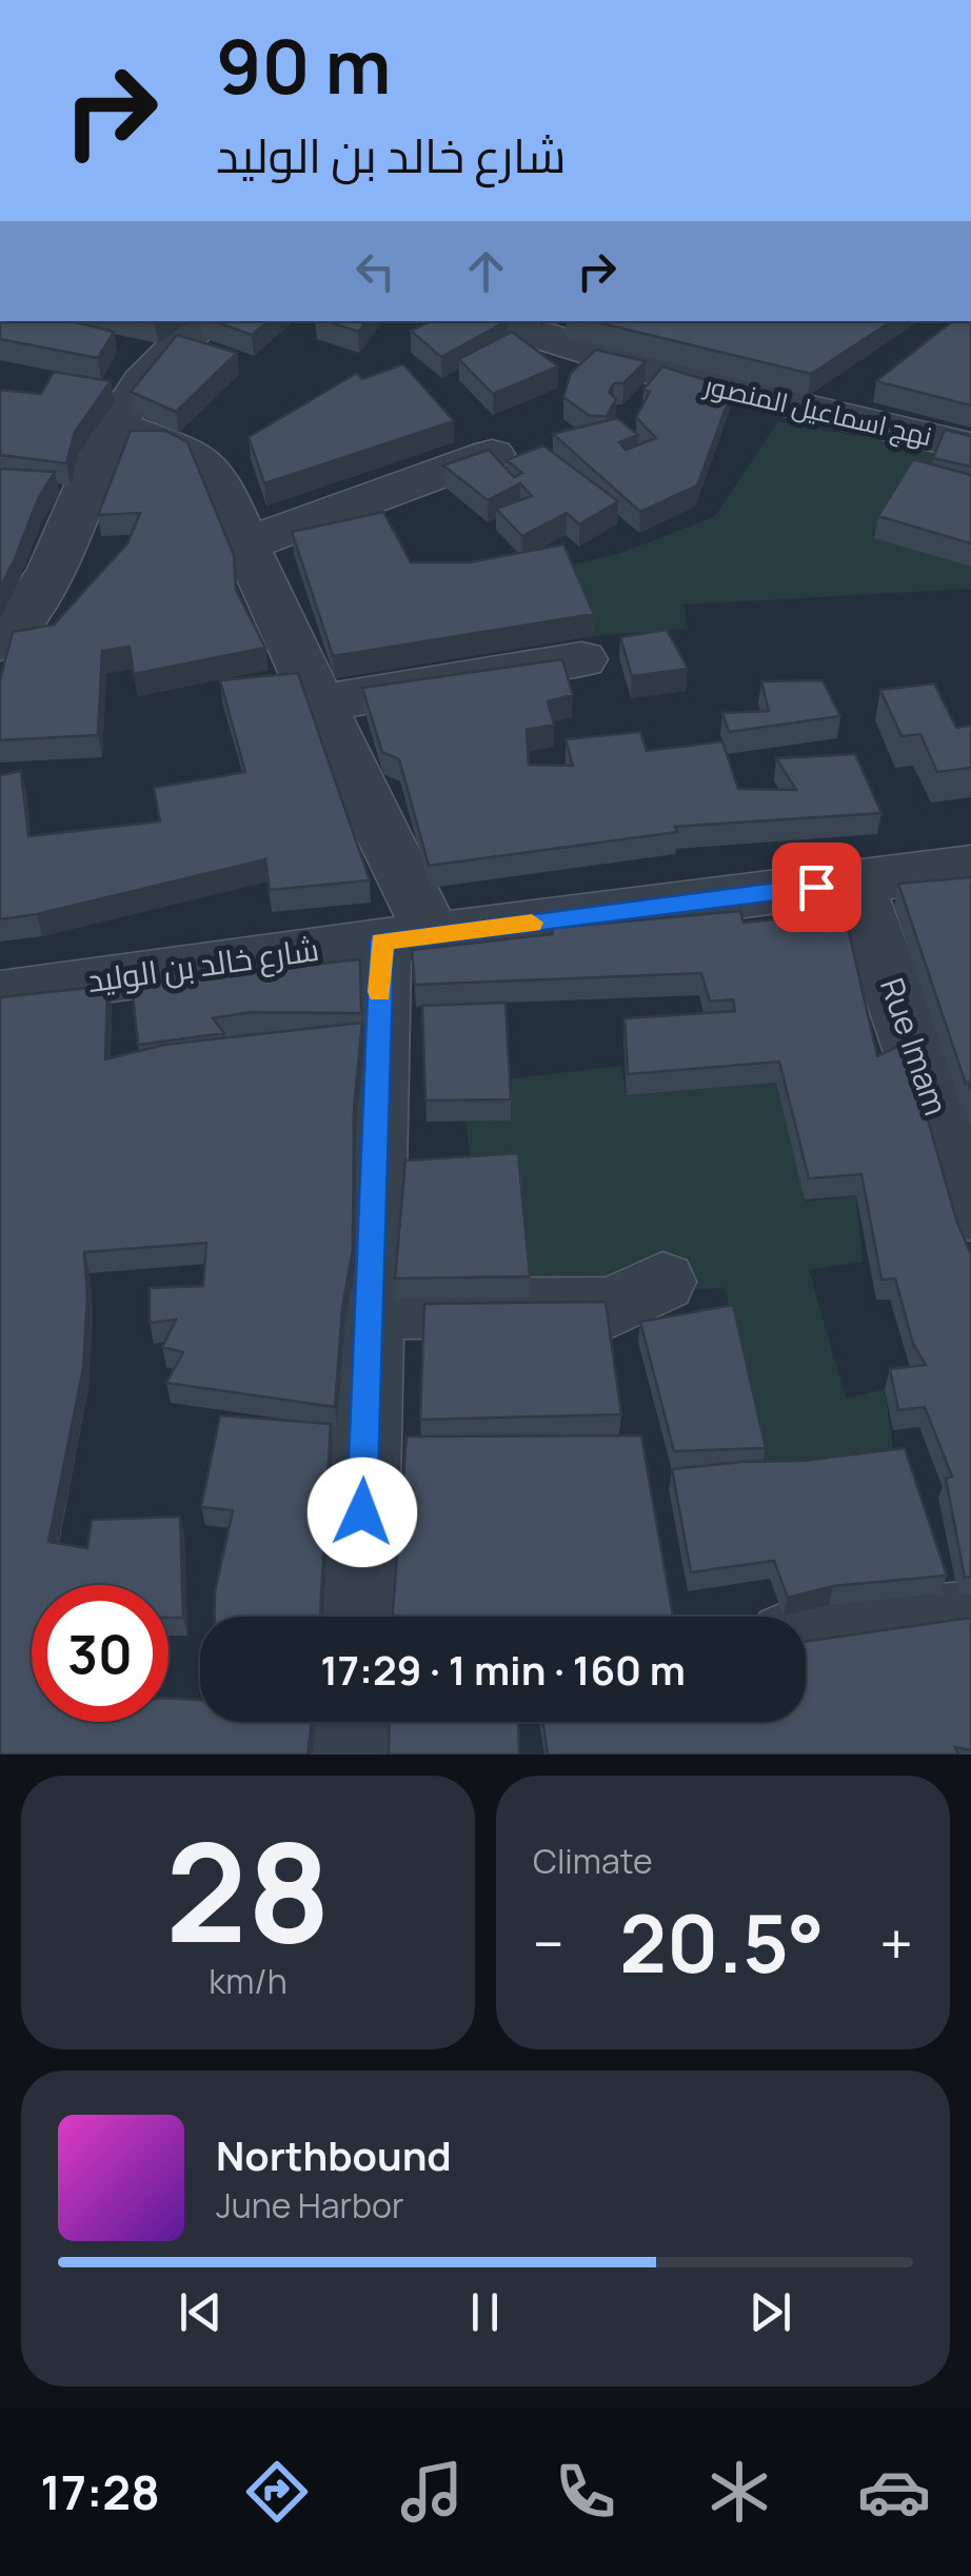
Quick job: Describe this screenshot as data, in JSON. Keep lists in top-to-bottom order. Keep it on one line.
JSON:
{"streets":{"street":["نهج اسماعيل المنصور","شارع خالد بن الوليد","Rue Imam"]},"crossings":[["شارع خالد بن الوليد","Rue Imam"]],"page":{"turn":["90 m","شارع خالد بن الوليد"],"limit":"30","trip":"17:29 · 1 min · 160 m","tile":[["28","km/h"],"Climate"],"heat":["−","20.5°","+"],"song":["Northbound","June Harbor"],"tabs":"17:28"}}
